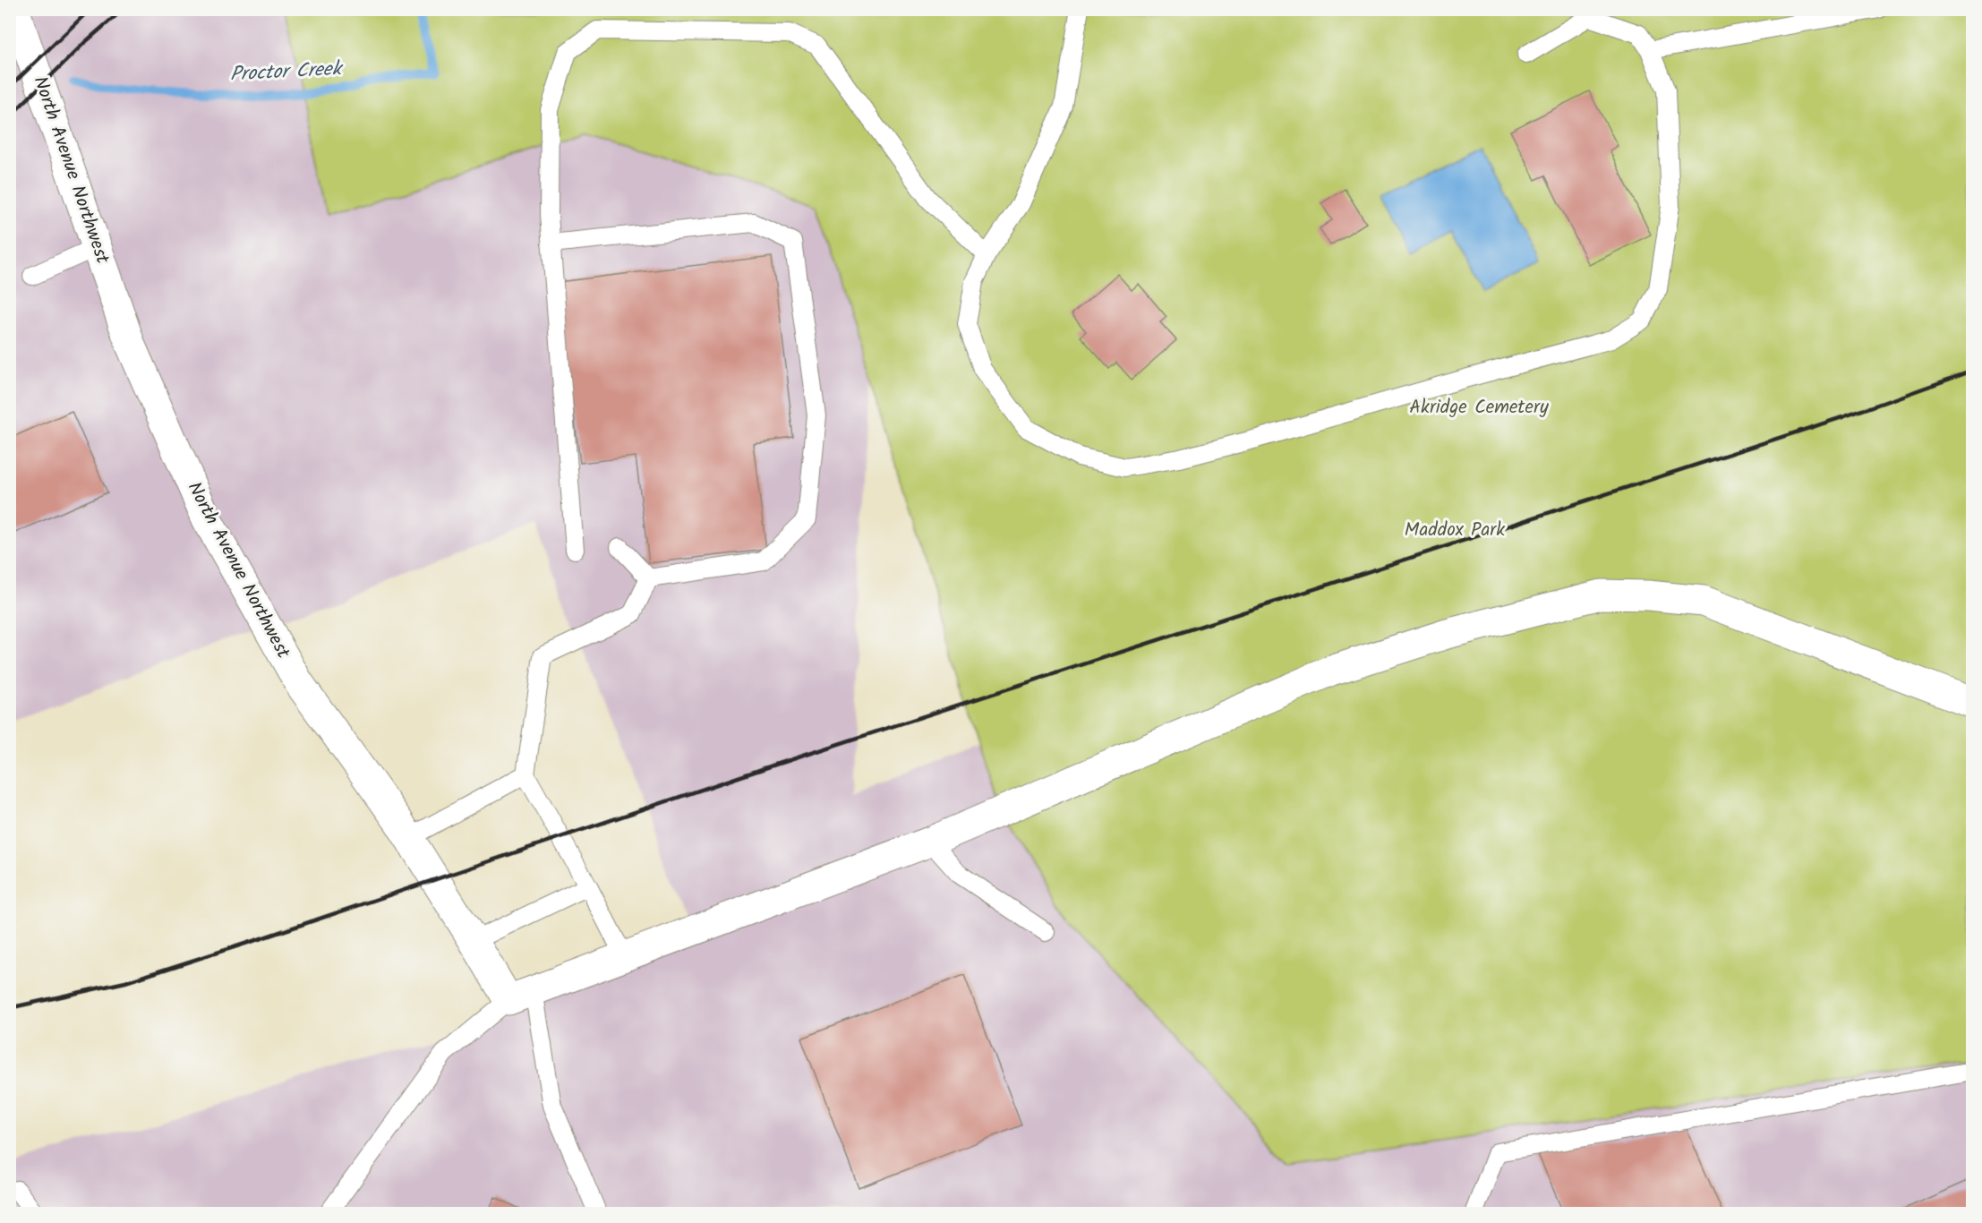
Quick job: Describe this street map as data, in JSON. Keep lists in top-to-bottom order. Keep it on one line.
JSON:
{"streets":{"street":["North Avenue Northwest"]},"water":["Proctor Creek"],"parks":["Akridge Cemetery","Maddox Park"]}
